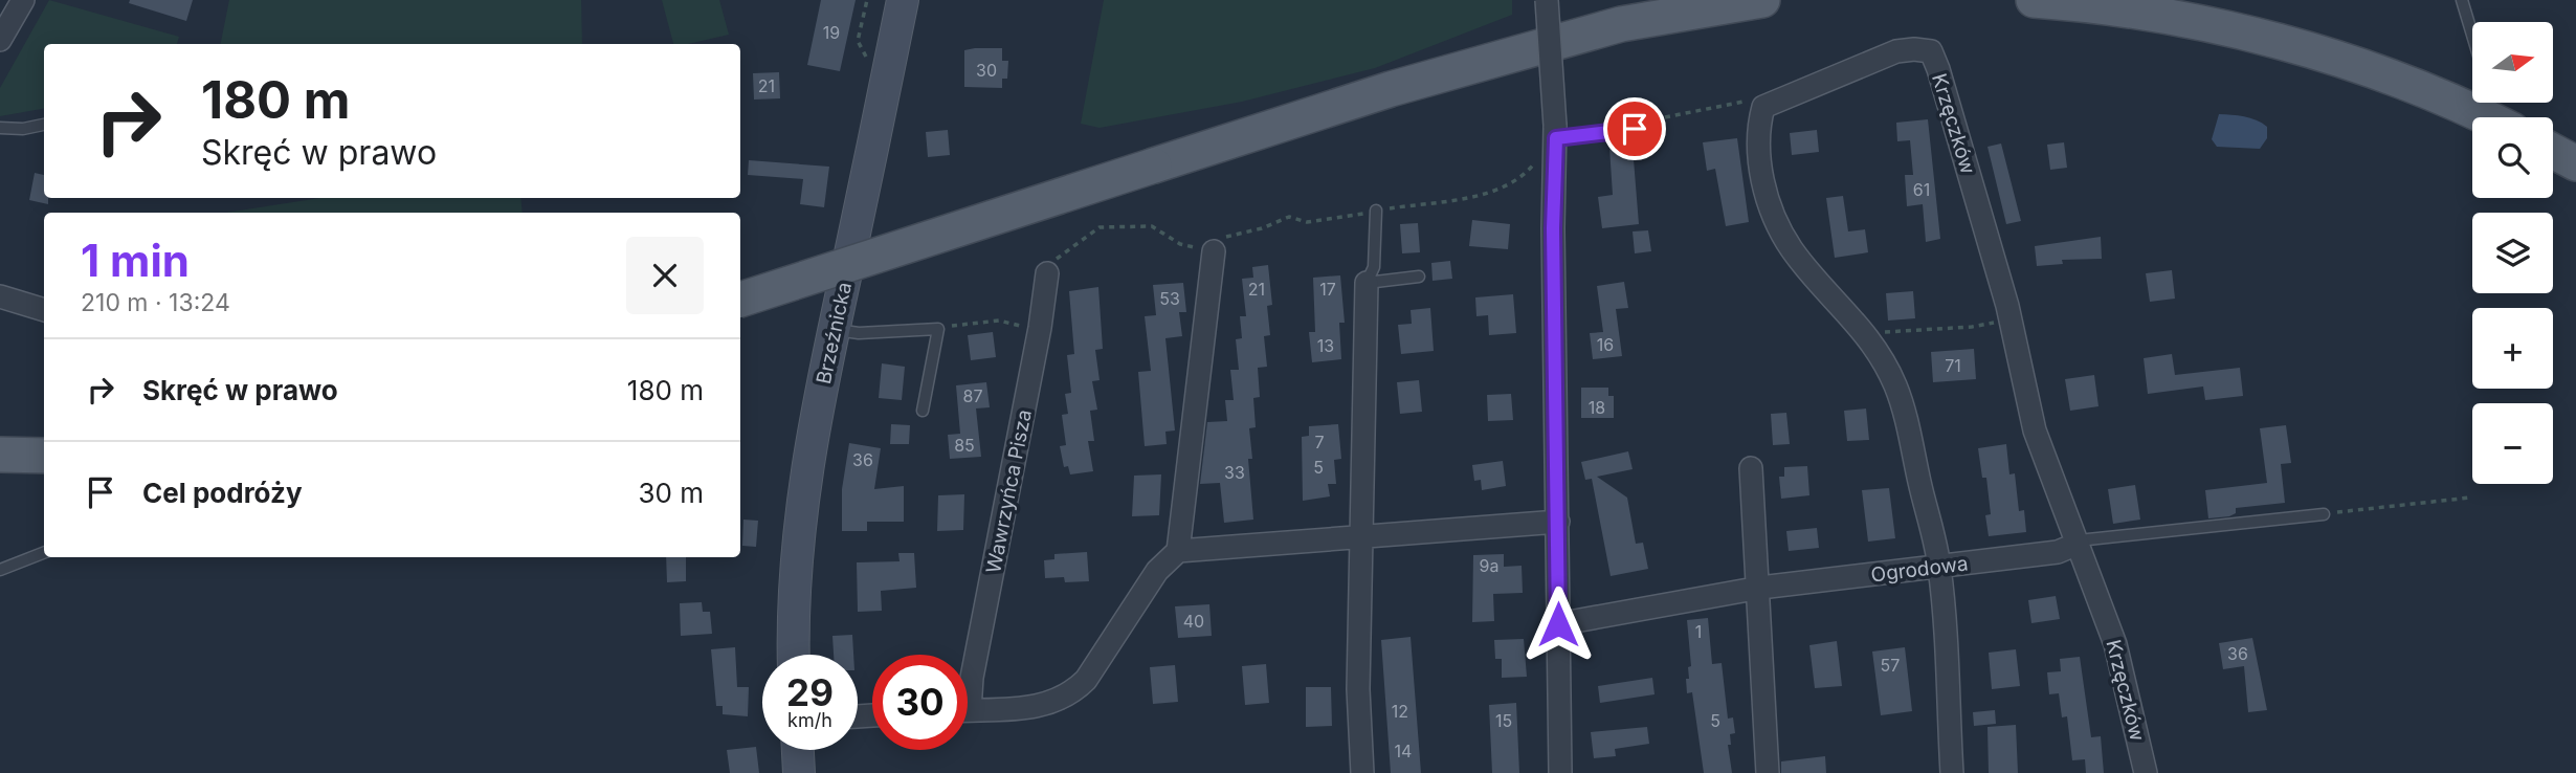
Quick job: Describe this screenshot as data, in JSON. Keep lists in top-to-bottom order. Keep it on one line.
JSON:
{"streets":{"street":["Krzęczków","Brzeźnicka","Wawrzyńca Pisza","Ogrodowa"]},"crossings":[["Krzęczków","Ogrodowa"]],"house_numbers":["19","30","21","61","21","17","53","16","13","71","87","18","7","85","36","5","33","9a","40","1","36","57","12","15","5","14"],"north":"right","page":{"map_buttons":["+","−"],"turn":["180 m","Skręć w prawo"],"heading":["1 min","210 m · 13:24"],"list":[{"name":"Skręć w prawo","value":"180 m"},{"name":"Cel podróży","value":"30 m"}],"speed":"29 km/h","limit":"30"}}
